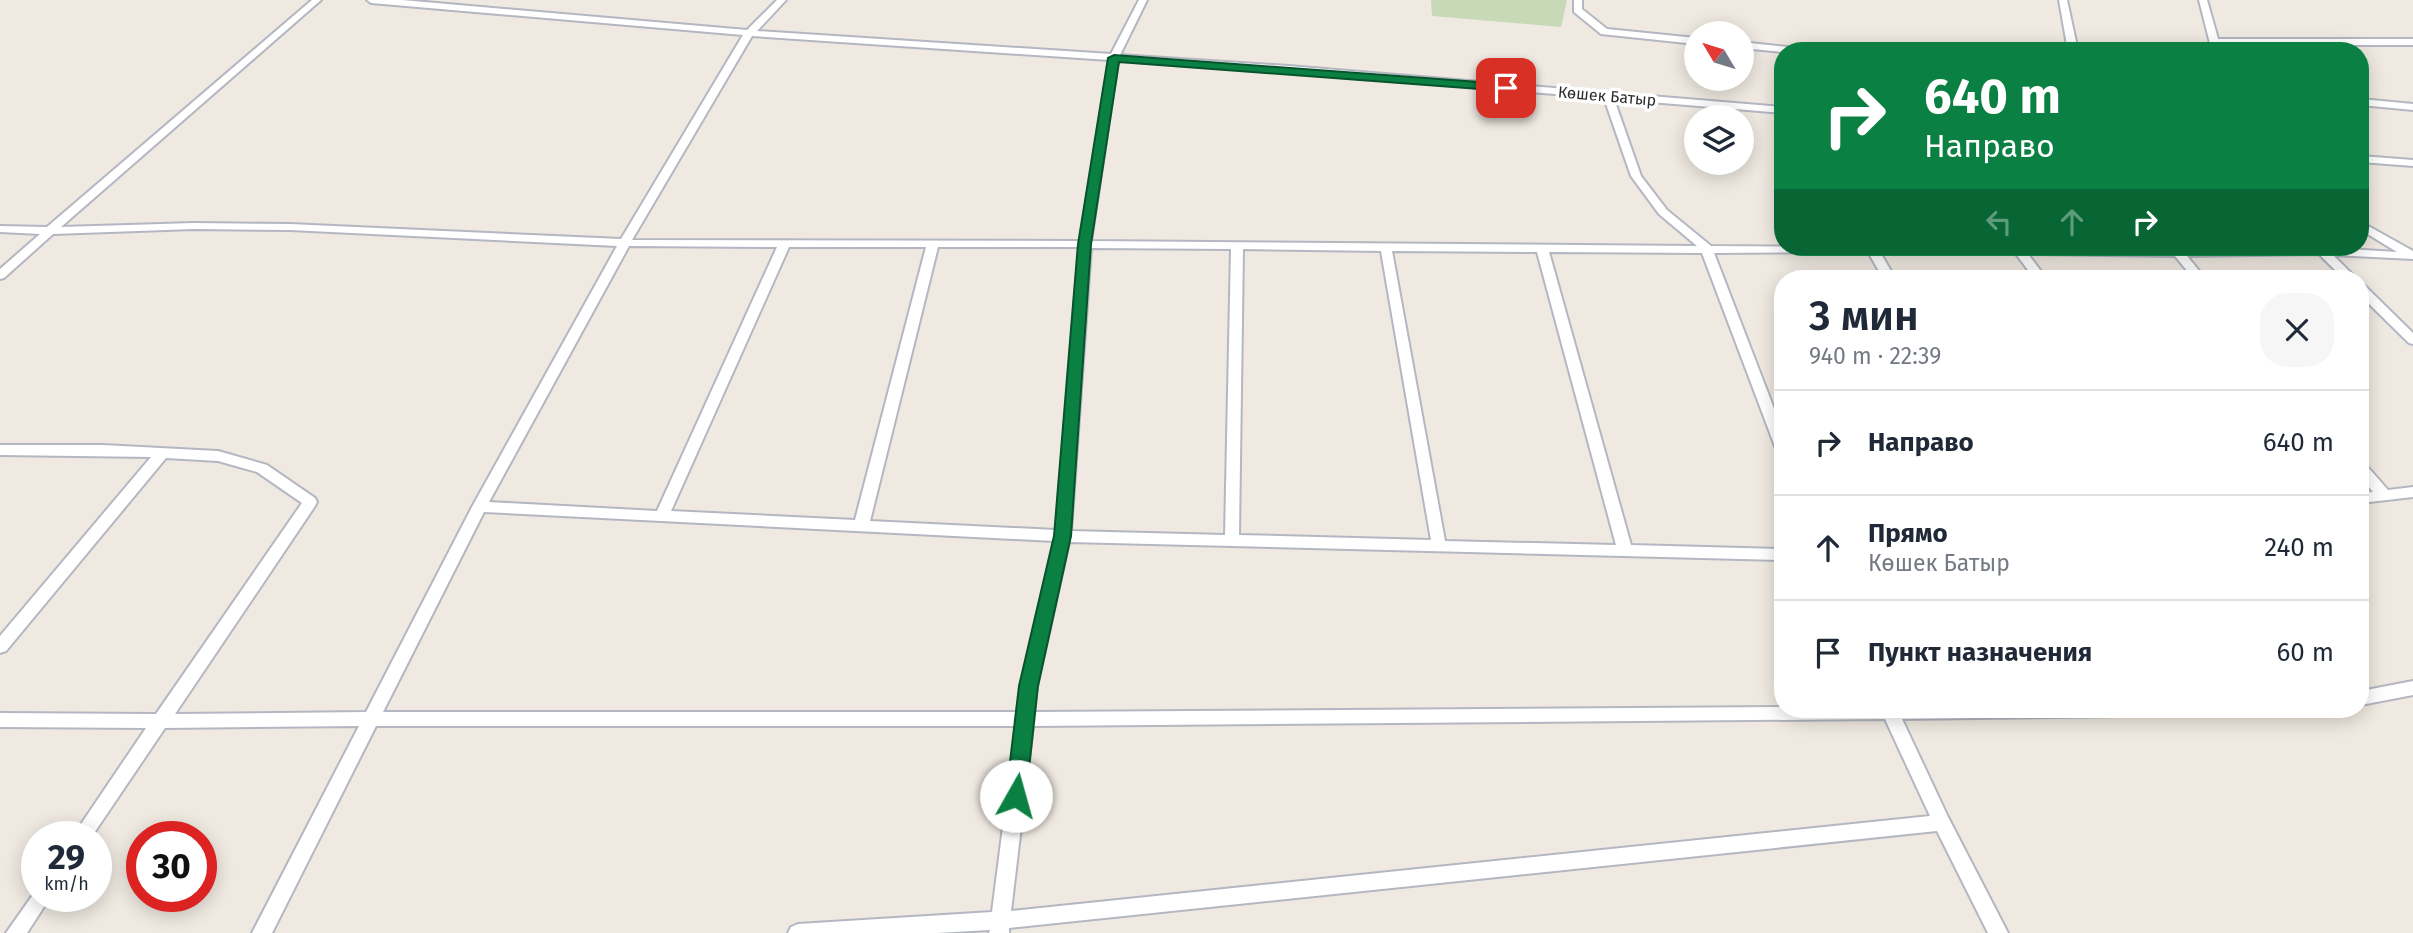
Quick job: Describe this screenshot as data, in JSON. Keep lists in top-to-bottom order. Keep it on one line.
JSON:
{"streets":{"street":["Көшек Батыр"]},"north":"top left","page":{"turn":["640 m","Направо"],"heading":["3 мин","940 m · 22:39"],"list":[{"name":"Направо","value":"640 m"},{"name":"Прямо","note":"Көшек Батыр","value":"240 m"},{"name":"Пункт назначения","value":"60 m"}],"speed":"29 km/h","limit":"30"}}
